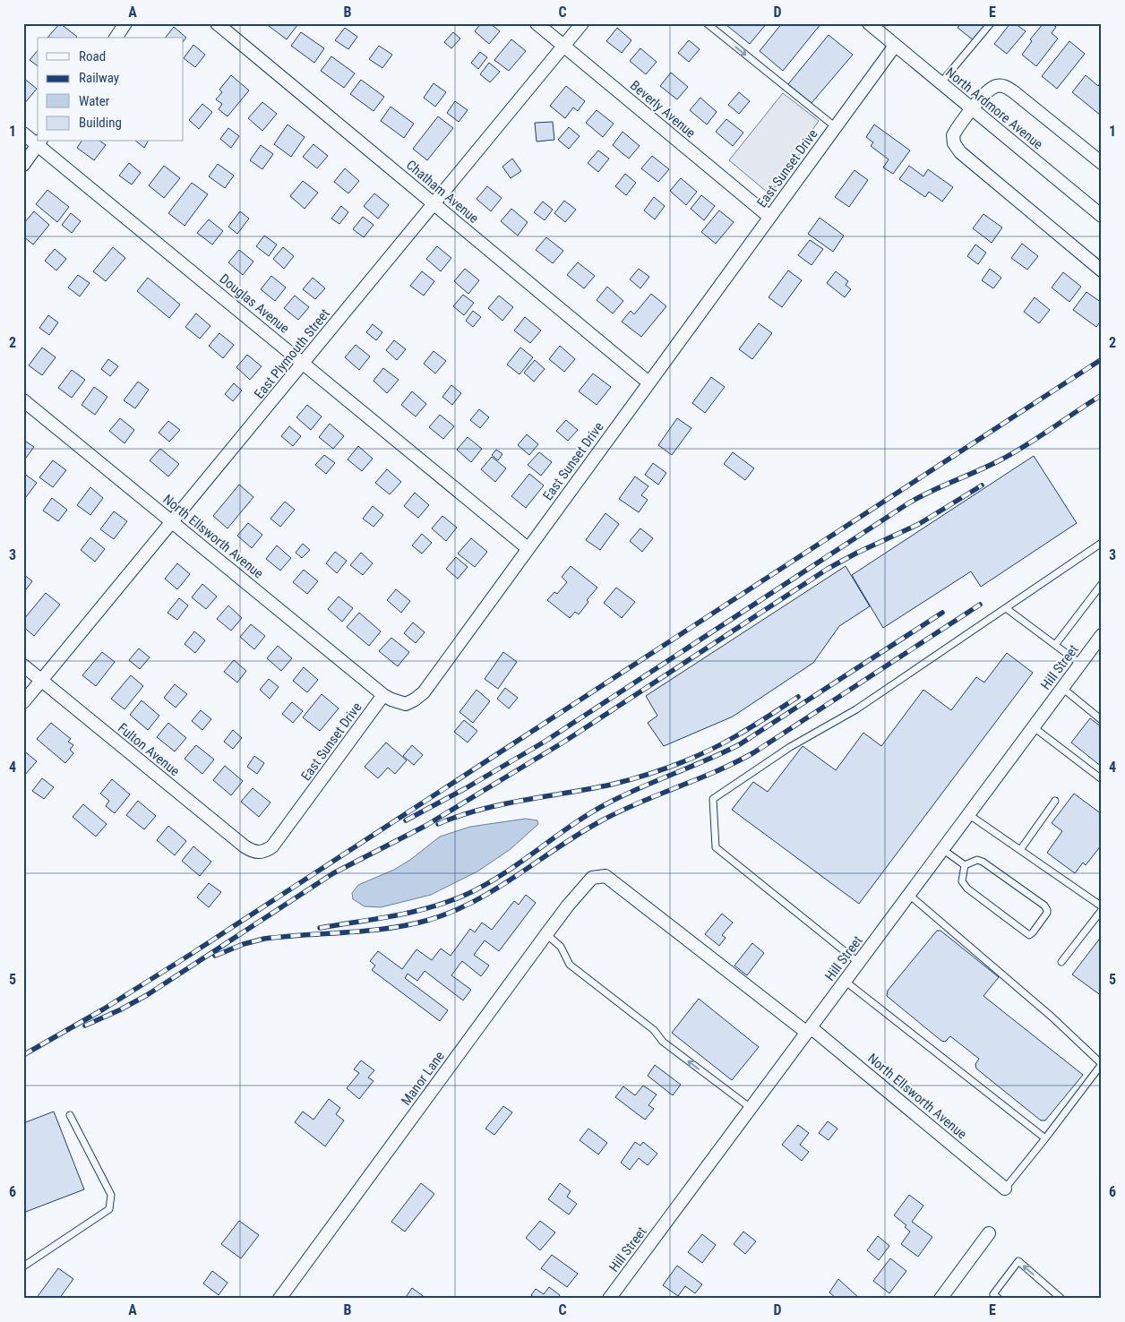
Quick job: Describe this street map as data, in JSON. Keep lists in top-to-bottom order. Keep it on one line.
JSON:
{"streets":{"street":["North Ardmore Avenue","Beverly Avenue","East Sunset Drive","Chatham Avenue","Douglas Avenue","East Plymouth Street","North Ellsworth Avenue","Hill Street","Fulton Avenue","Manor Lane"]},"crossings":[["North Ardmore Avenue","East Sunset Drive"],["Beverly Avenue","East Sunset Drive"],["Beverly Avenue","East Plymouth Street"],["East Sunset Drive","Chatham Avenue"],["East Sunset Drive","Douglas Avenue"],["East Sunset Drive","North Ellsworth Avenue"],["East Sunset Drive","Fulton Avenue"],["Chatham Avenue","East Plymouth Street"],["Douglas Avenue","East Plymouth Street"],["East Plymouth Street","North Ellsworth Avenue"],["East Plymouth Street","Fulton Avenue"],["North Ellsworth Avenue","Hill Street"],["North Ellsworth Avenue","Manor Lane"]],"legend":["Road","Railway","Water","Building"],"grid":{"columns":["A","B","C","D","E"],"rows":["1","2","3","4","5","6"]}}
